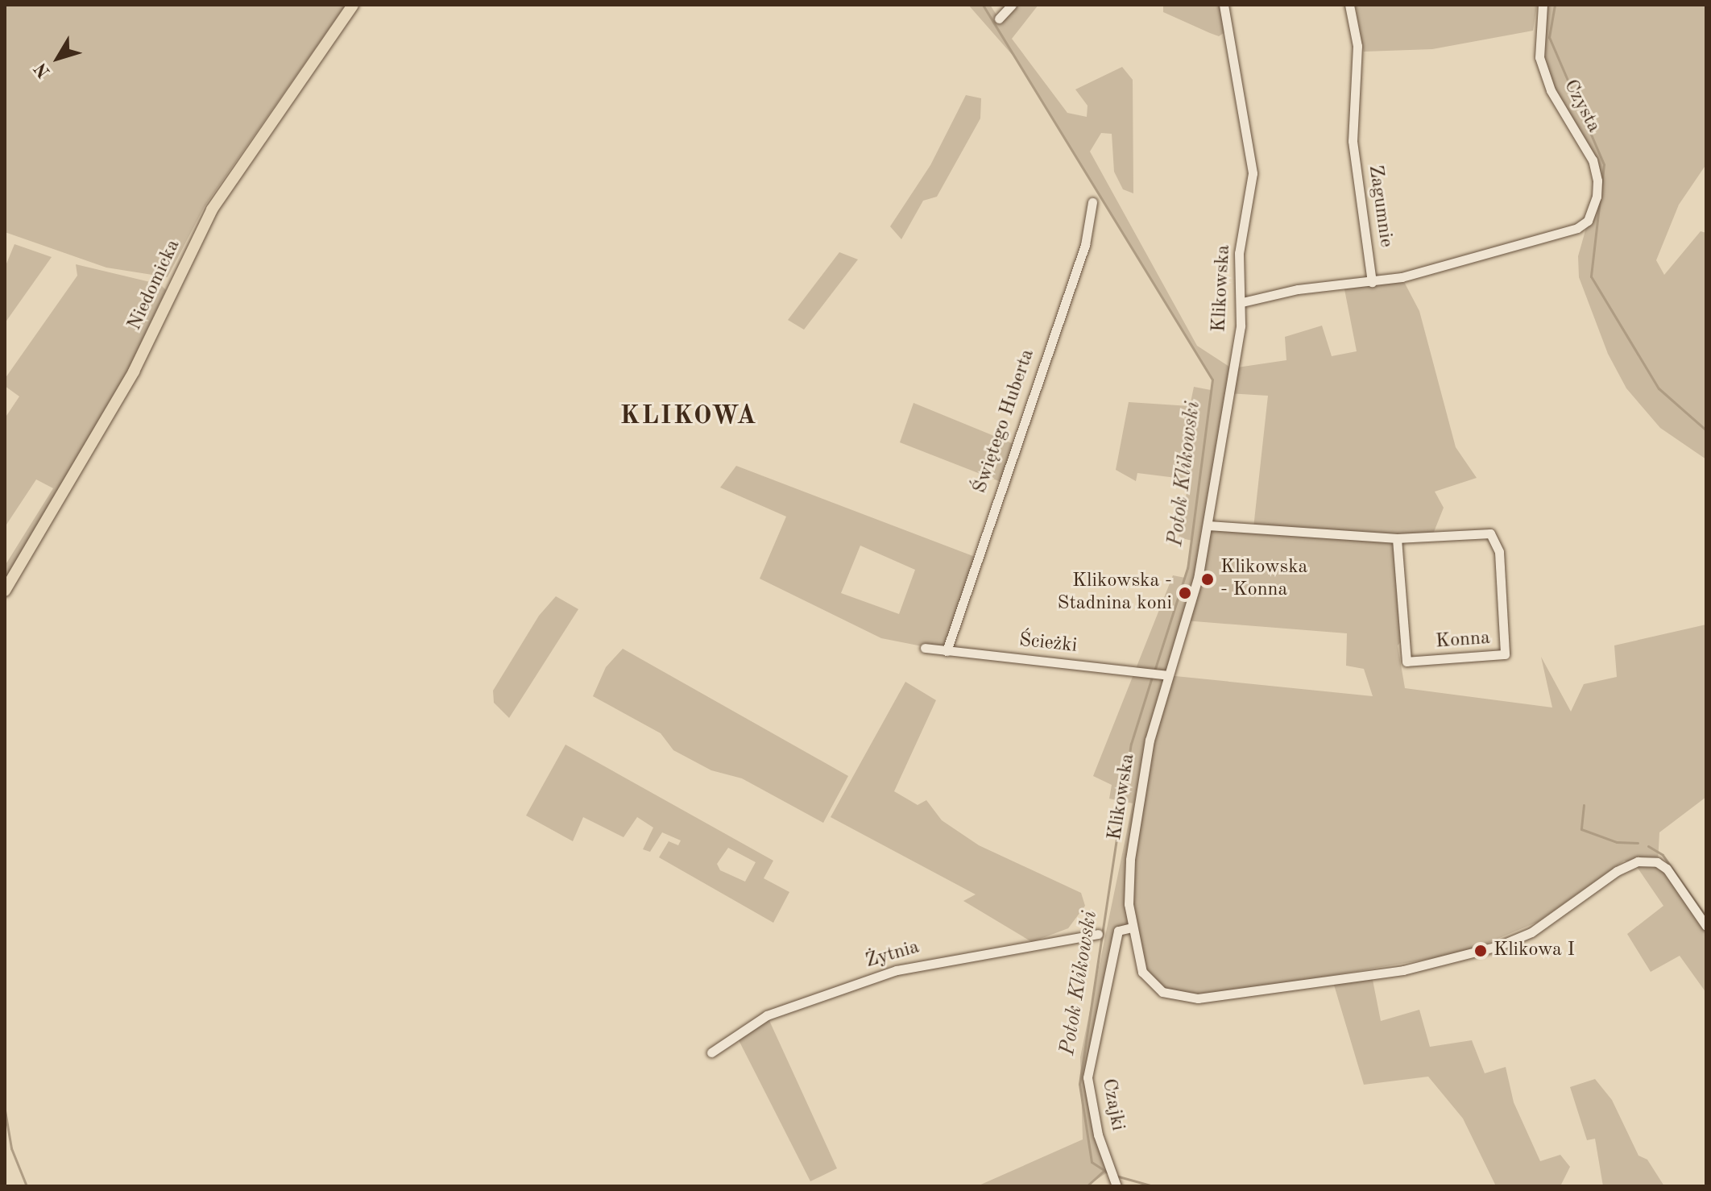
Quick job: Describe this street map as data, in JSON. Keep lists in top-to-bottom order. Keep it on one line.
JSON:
{"streets":{"main road":["Niedomicka"],"street":["Czysta","Zagumnie","Klikowska","Świętego Huberta","Konna","Ścieżki","Żytnia","Czajki"]},"crossings":[["Czysta","Zagumnie"],["Klikowska","Konna"],["Klikowska","Ścieżki"],["Klikowska","Czajki"],["Świętego Huberta","Ścieżki"]],"districts":["KLIKOWA"],"water":["Potok Klikowski"],"places":["Klikowska - Konna","Klikowska - Stadnina koni","Klikowa I"],"north":"bottom left"}
